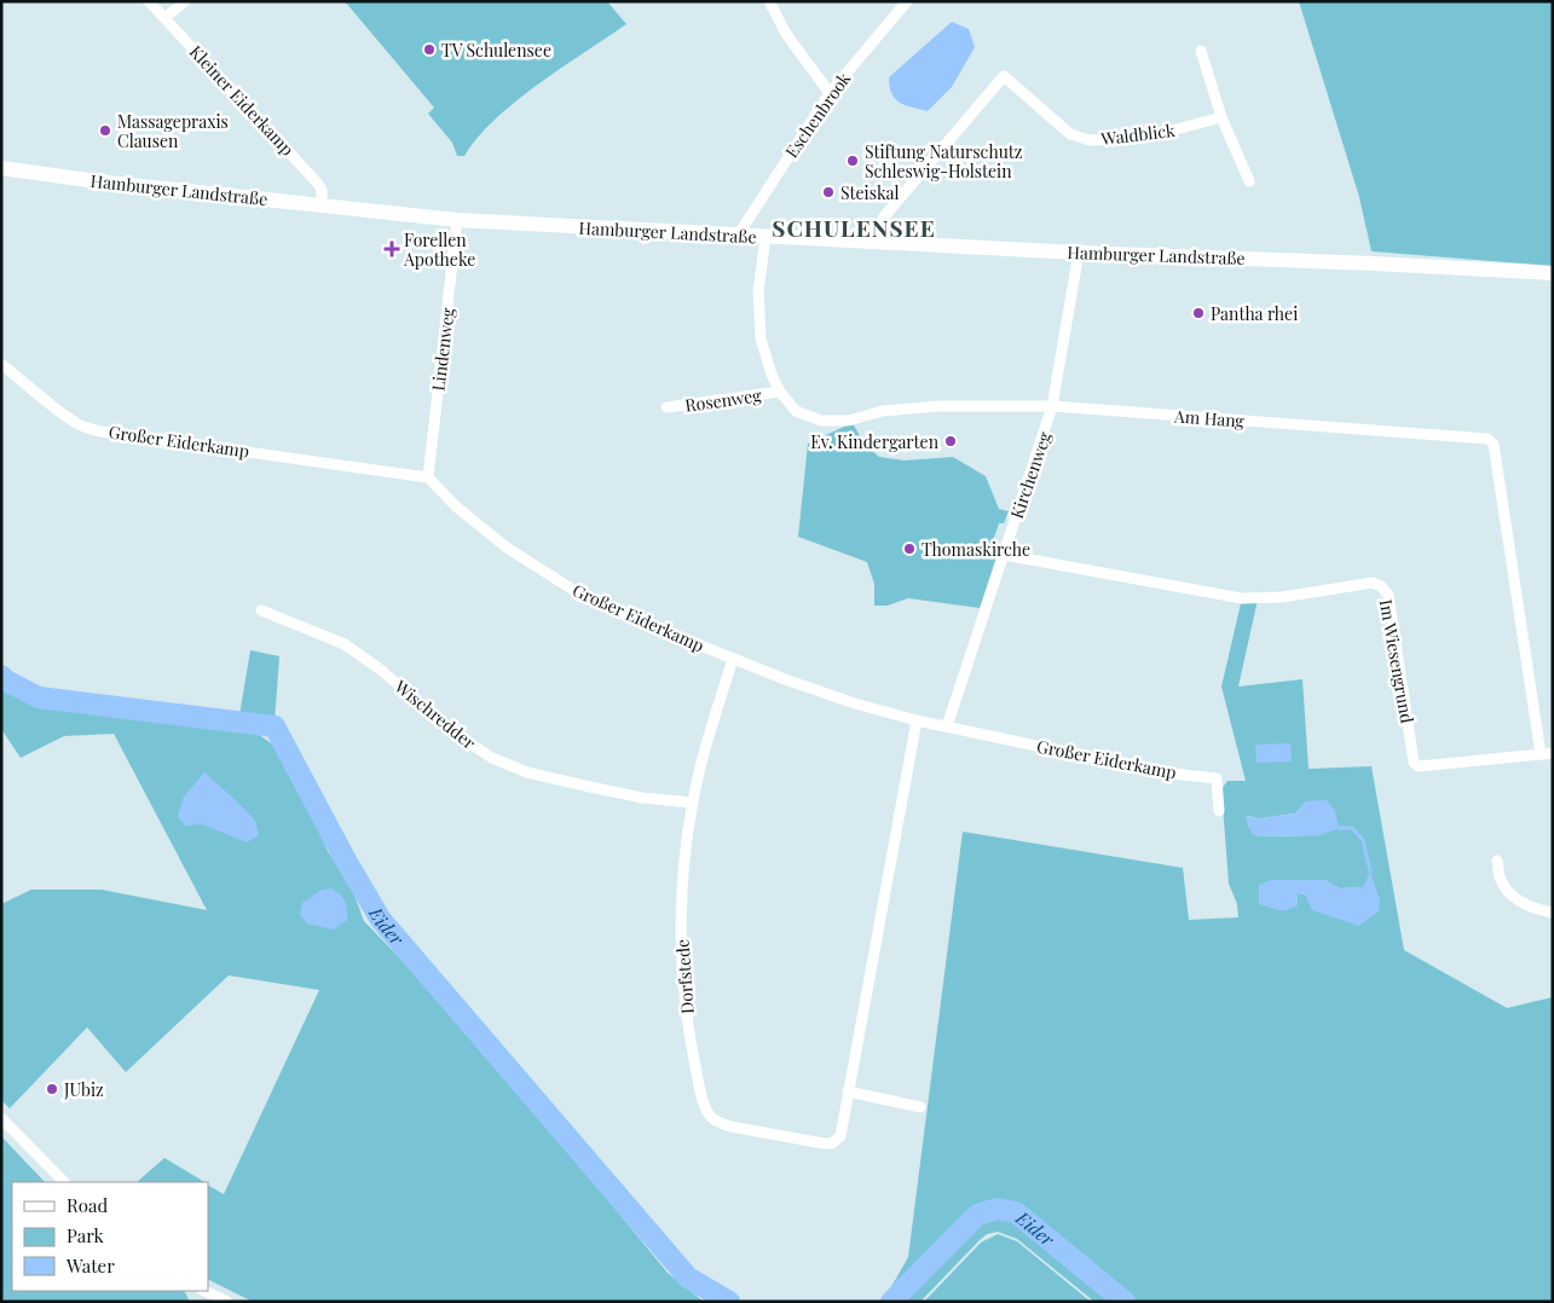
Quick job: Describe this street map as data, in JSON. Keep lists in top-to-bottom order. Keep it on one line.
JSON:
{"streets":{"main road":["Hamburger Landstraße"],"street":["Kleiner Eiderkamp","Eschenbrook","Waldblick","Lindenweg","Rosenweg","Am Hang","Großer Eiderkamp","Kirchenweg","Im Wiesengrund","Wischredder","Dorfstede"]},"crossings":[["Kleiner Eiderkamp","Hamburger Landstraße"],["Eschenbrook","Hamburger Landstraße"],["Waldblick","Hamburger Landstraße"],["Hamburger Landstraße","Lindenweg"],["Hamburger Landstraße","Am Hang"],["Hamburger Landstraße","Kirchenweg"],["Lindenweg","Großer Eiderkamp"],["Rosenweg","Am Hang"],["Am Hang","Kirchenweg"],["Am Hang","Im Wiesengrund"],["Großer Eiderkamp","Kirchenweg"],["Großer Eiderkamp","Dorfstede"],["Kirchenweg","Im Wiesengrund"],["Wischredder","Dorfstede"]],"districts":["SCHULENSEE"],"water":["Eider"],"places":{"other":["TV Schulensee","Massagepraxis Clausen","Stiftung Naturschutz Schleswig-Holstein","Steiskal","Pantha rhei","Ev. Kindergarten","Thomaskirche","JUbiz"],"health":["Forellen Apotheke"]},"legend":["Road","Park","Water"]}
